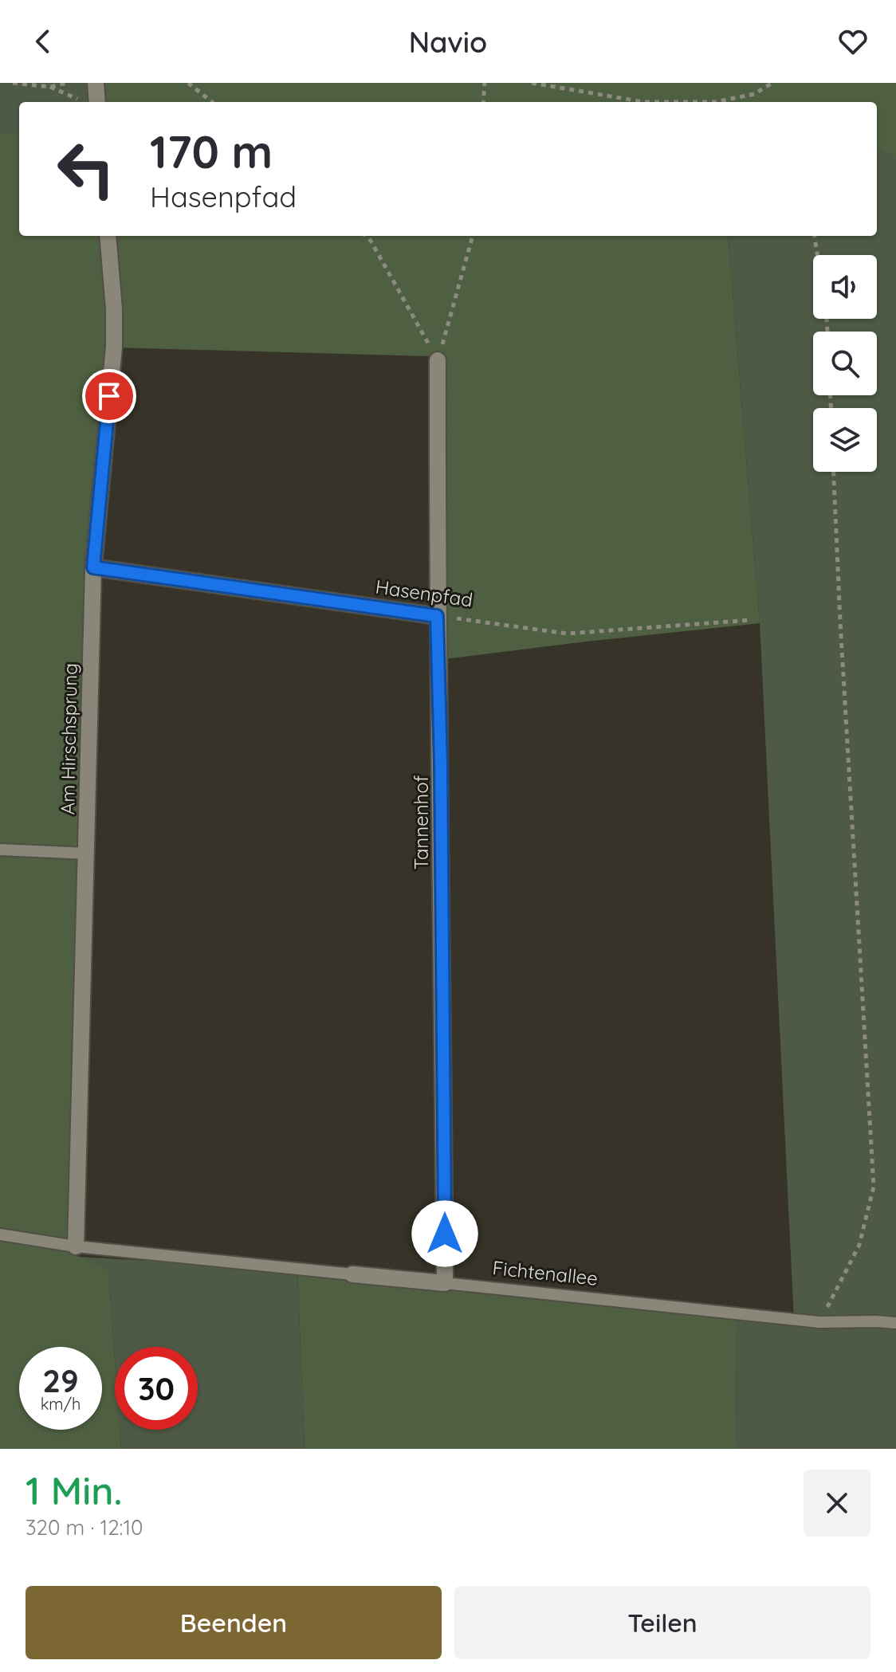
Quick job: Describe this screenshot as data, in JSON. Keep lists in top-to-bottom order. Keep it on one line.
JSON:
{"streets":{"street":["Hasenpfad","Am Hirschsprung","Tannenhof","Fichtenallee"]},"crossings":[["Hasenpfad","Am Hirschsprung"],["Hasenpfad","Tannenhof"],["Am Hirschsprung","Fichtenallee"],["Tannenhof","Fichtenallee"]],"page":{"header":"Navio","turn":["170 m","Hasenpfad"],"speed":"29 km/h","limit":"30","heading":["1 Min.","320 m · 12:10"],"buttons":["Beenden","Teilen"]}}
